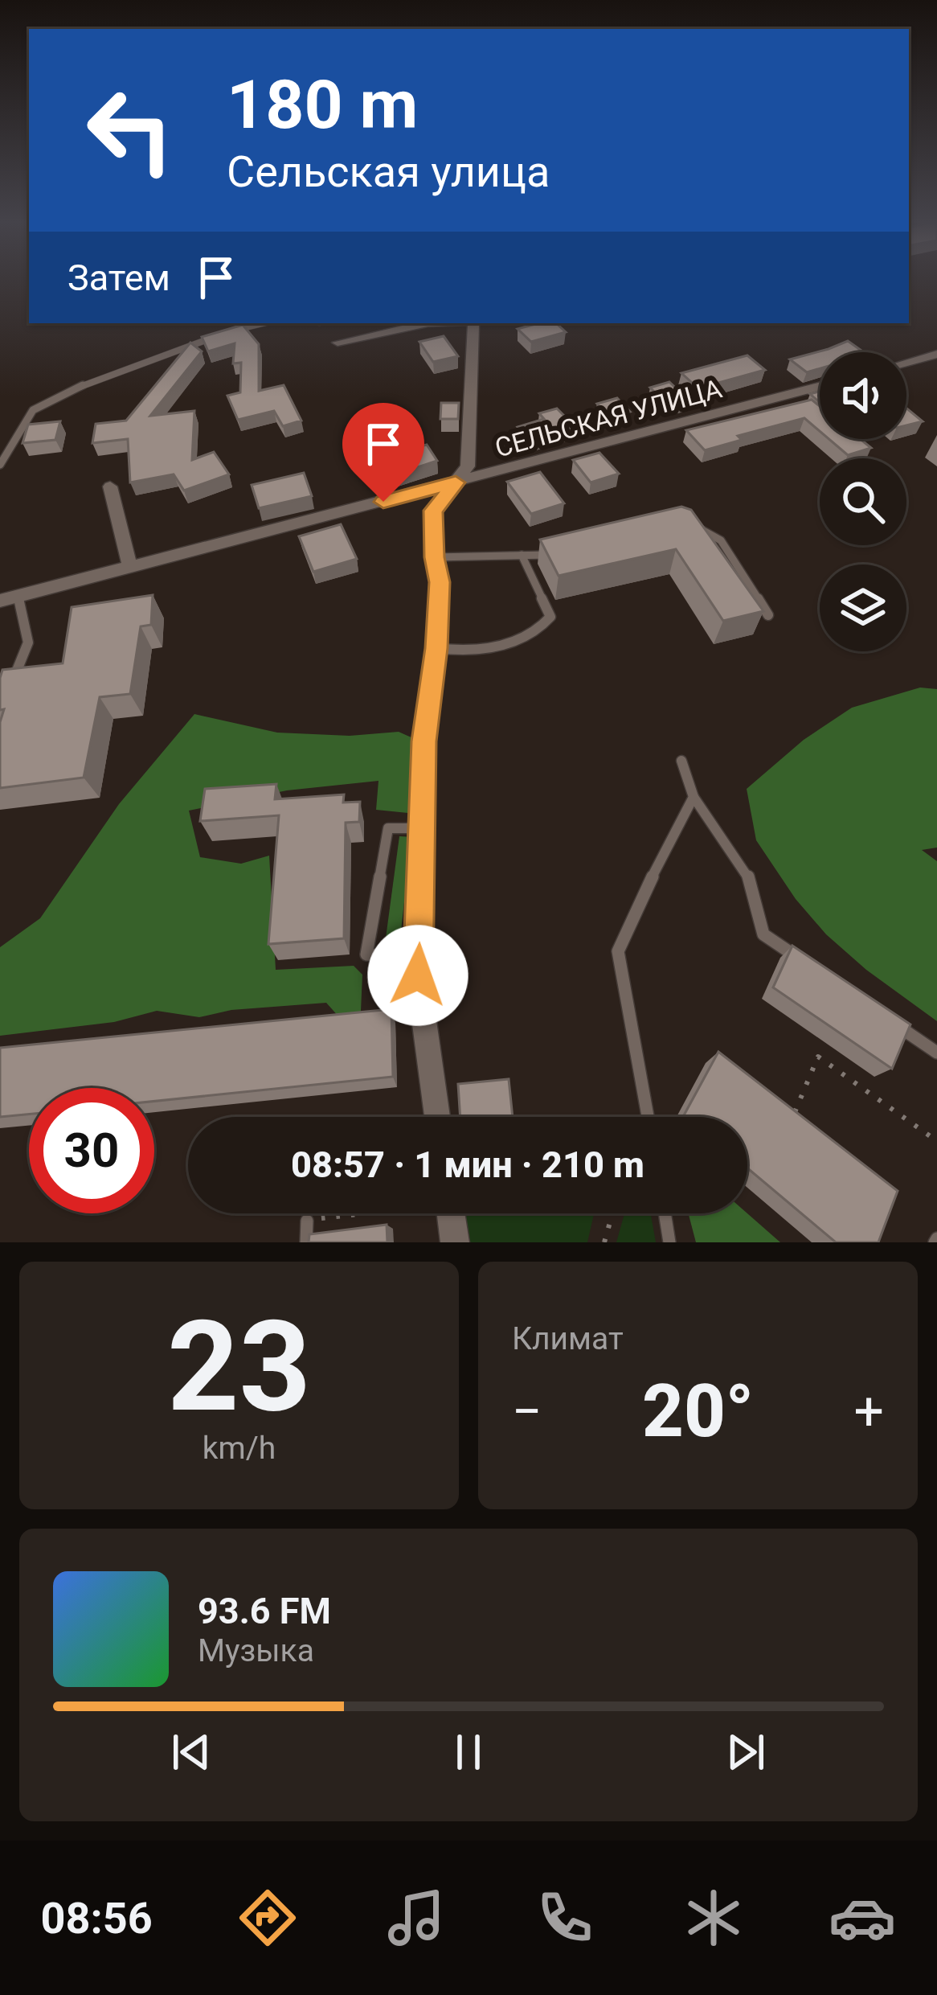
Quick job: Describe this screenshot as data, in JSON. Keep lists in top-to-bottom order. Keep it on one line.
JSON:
{"streets":{"street":["СЕЛЬСКАЯ УЛИЦА"]},"page":{"turn":["180 m","Сельская улица"],"then":"Затем","limit":"30","trip":"08:57 · 1 мин · 210 m","tile":[["23","km/h"],"Климат"],"heat":["−","20°","+"],"song":["93.6 FM","Музыка"],"tabs":"08:56"}}
